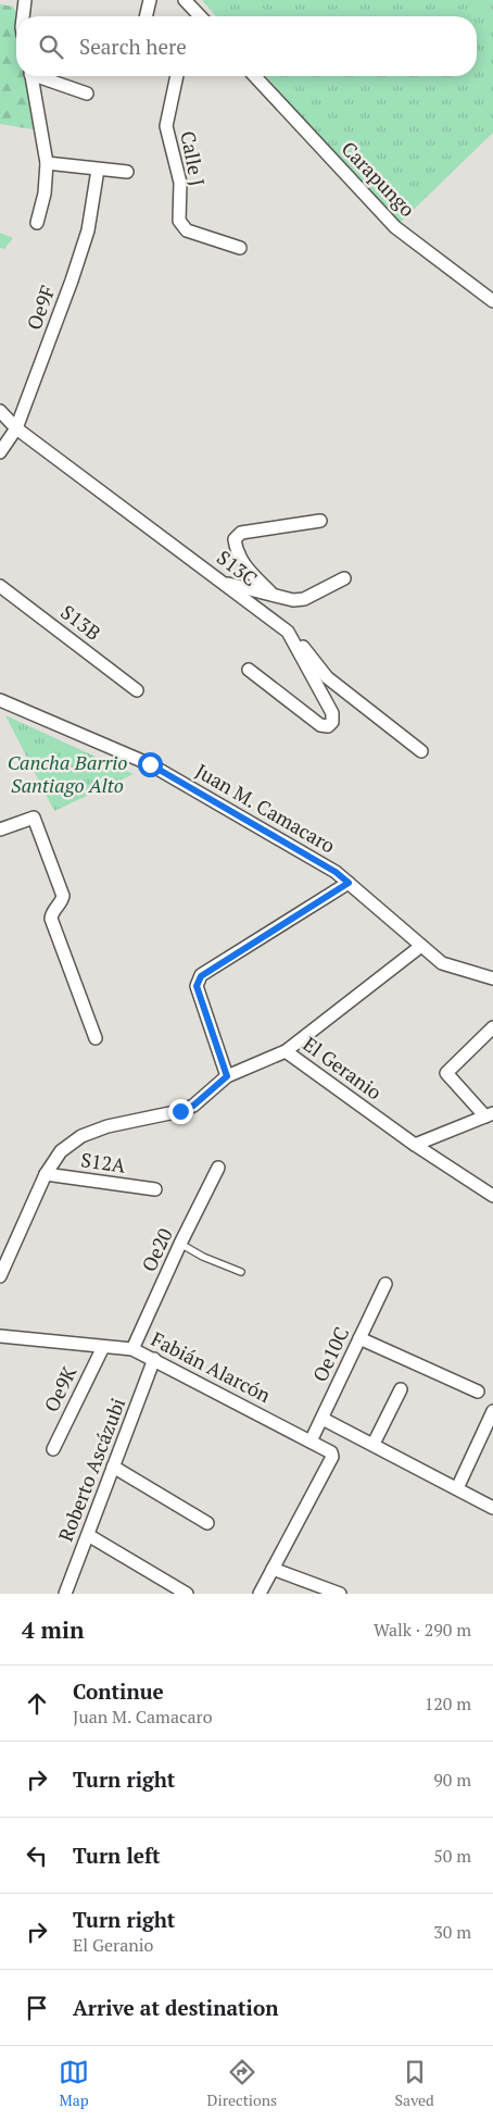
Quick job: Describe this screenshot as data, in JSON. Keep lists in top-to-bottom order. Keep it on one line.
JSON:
{"streets":{"street":["Calle J","Carapungo","Oe9F","S13C","S13B","Juan M. Camacaro","El Geranio","S12A","Oe20","Oe10C","Fabián Alarcón","Oe9K","Roberto Ascázubi"]},"crossings":[["Oe9F","S13C"],["El Geranio","S12A"],["Oe20","Fabián Alarcón"],["Oe10C","Fabián Alarcón"],["Fabián Alarcón","Oe9K"],["Fabián Alarcón","Roberto Ascázubi"]],"parks":["Cancha Barrio Santiago Alto"],"page":{"search":"Search here","heading":["4 min","Walk · 290 m"],"list":[["Continue","Juan M. Camacaro","120 m"],["Turn right","90 m"],["Turn left","50 m"],["Turn right","El Geranio","30 m"],"Arrive at destination"],"nav":["Map","Directions","Saved"]}}
